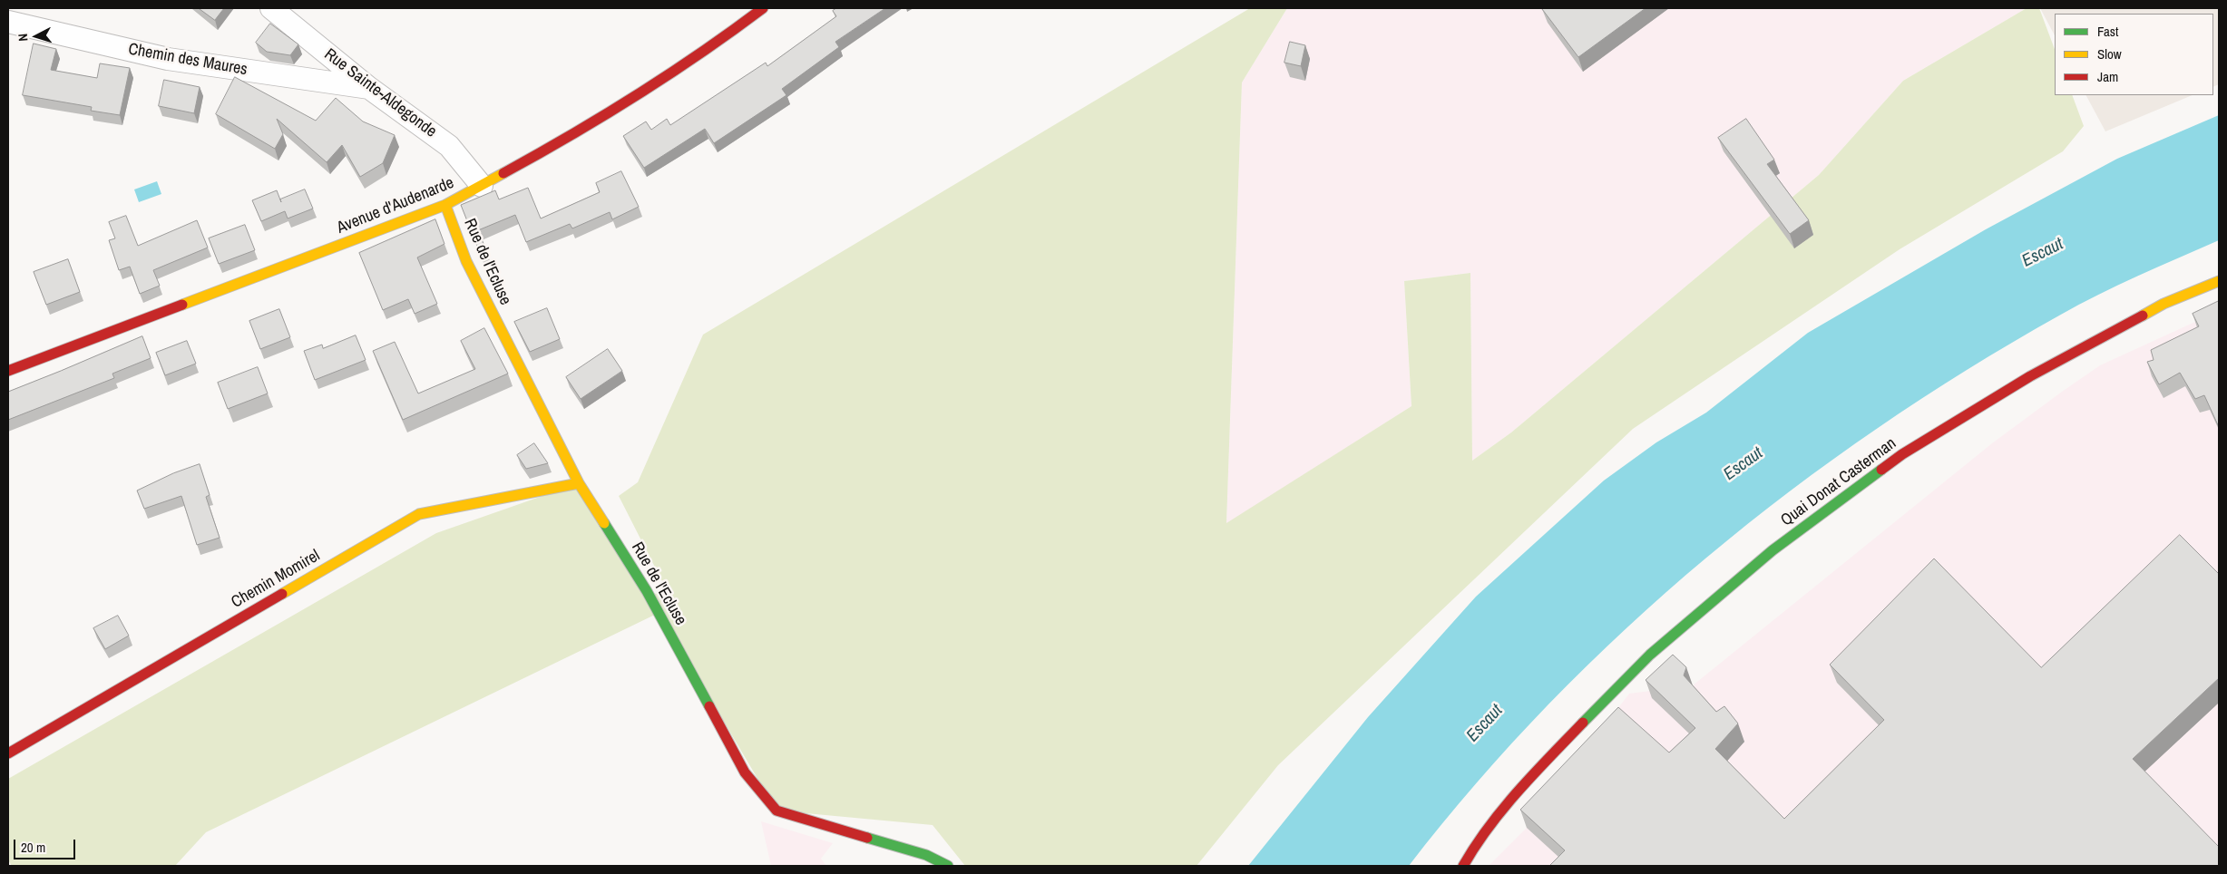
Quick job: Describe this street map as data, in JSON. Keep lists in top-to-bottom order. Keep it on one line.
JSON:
{"streets":{"street":["Chemin des Maures","Rue Sainte-Aldegonde","Avenue d'Audenarde","Rue de l'Ecluse","Quai Donat Casterman","Chemin Momirel"]},"crossings":[["Chemin des Maures","Rue Sainte-Aldegonde"],["Rue Sainte-Aldegonde","Avenue d'Audenarde"],["Avenue d'Audenarde","Rue de l'Ecluse"],["Rue de l'Ecluse","Chemin Momirel"]],"water":["Escaut"],"legend":["Fast","Slow","Jam"],"scale_bar":"20 m","north":"left"}
